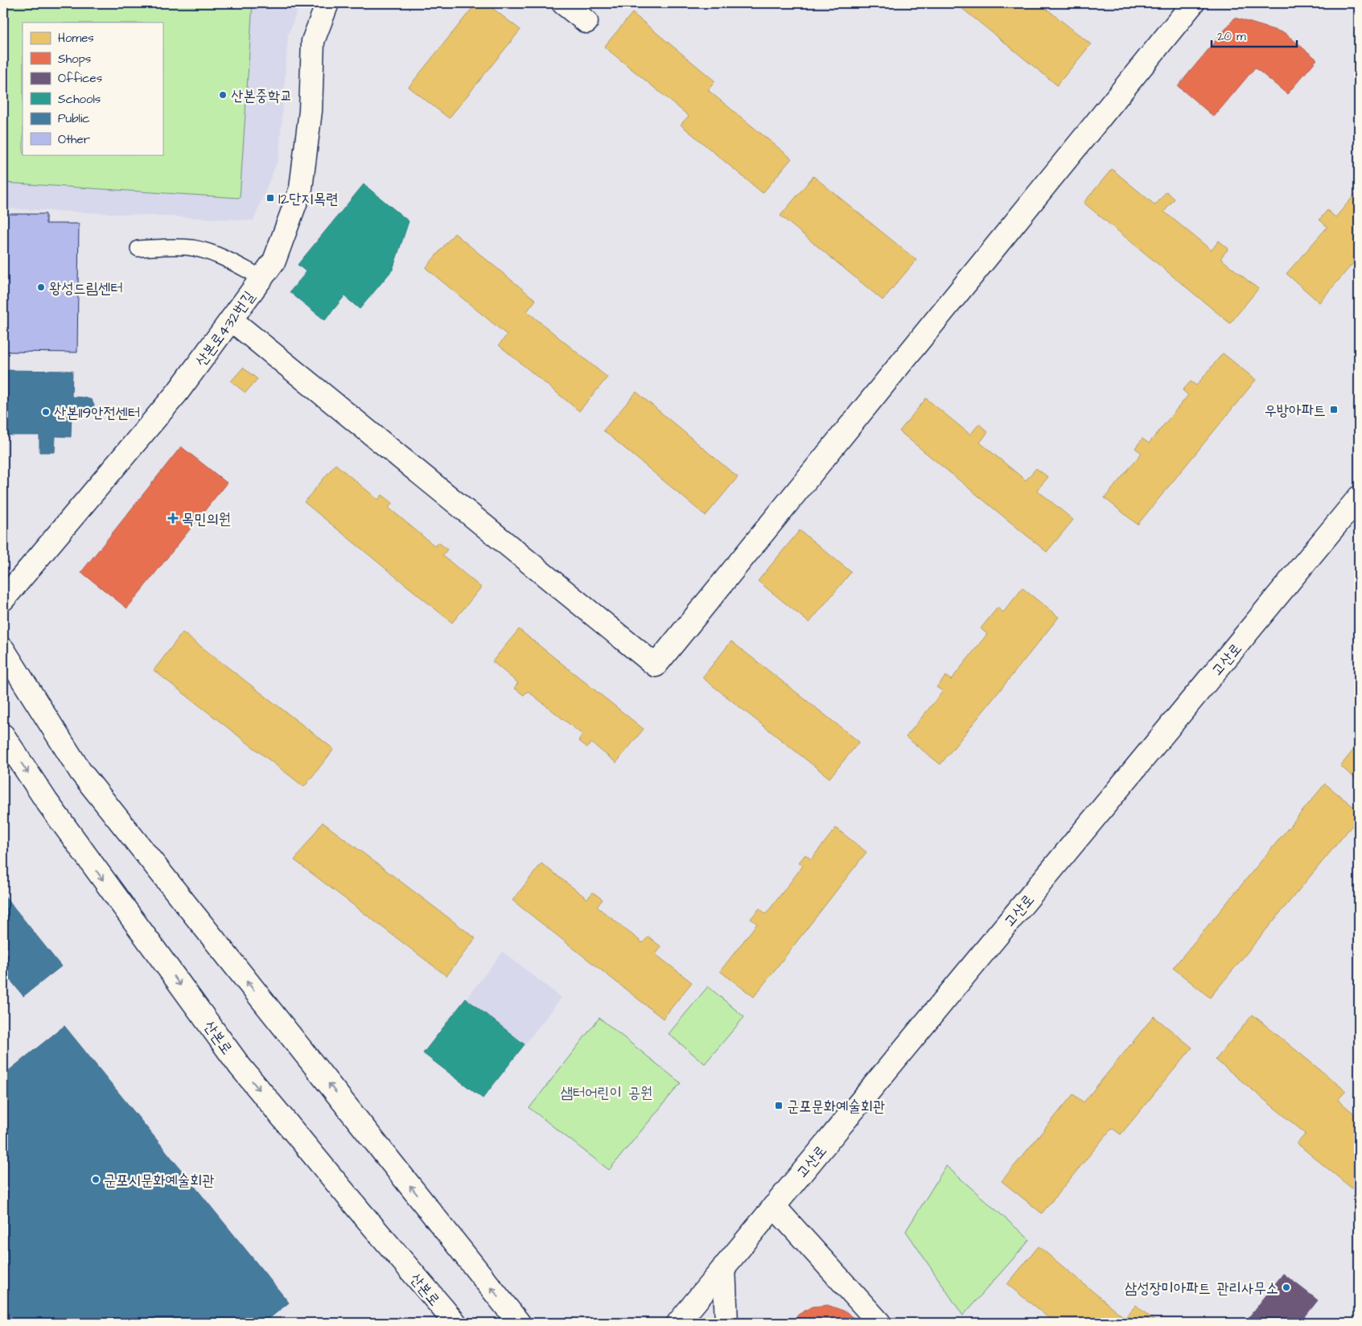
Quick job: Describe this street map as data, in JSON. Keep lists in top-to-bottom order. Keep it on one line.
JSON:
{"streets":{"street":["산본로432번길","고산로","산본로"]},"parks":["샘터어린이 공원"],"places":{"other":["산본중학교","왕성드림센터","산본119안전센터","군포시문화예술회관","삼성장미아파트 관리사무소"],"transit":["12단지목련","우방아파트","군포문화예술회관"],"health":["목민의원"]},"legend":["Homes","Shops","Offices","Schools","Public","Other"],"scale_bar":"20 m"}
